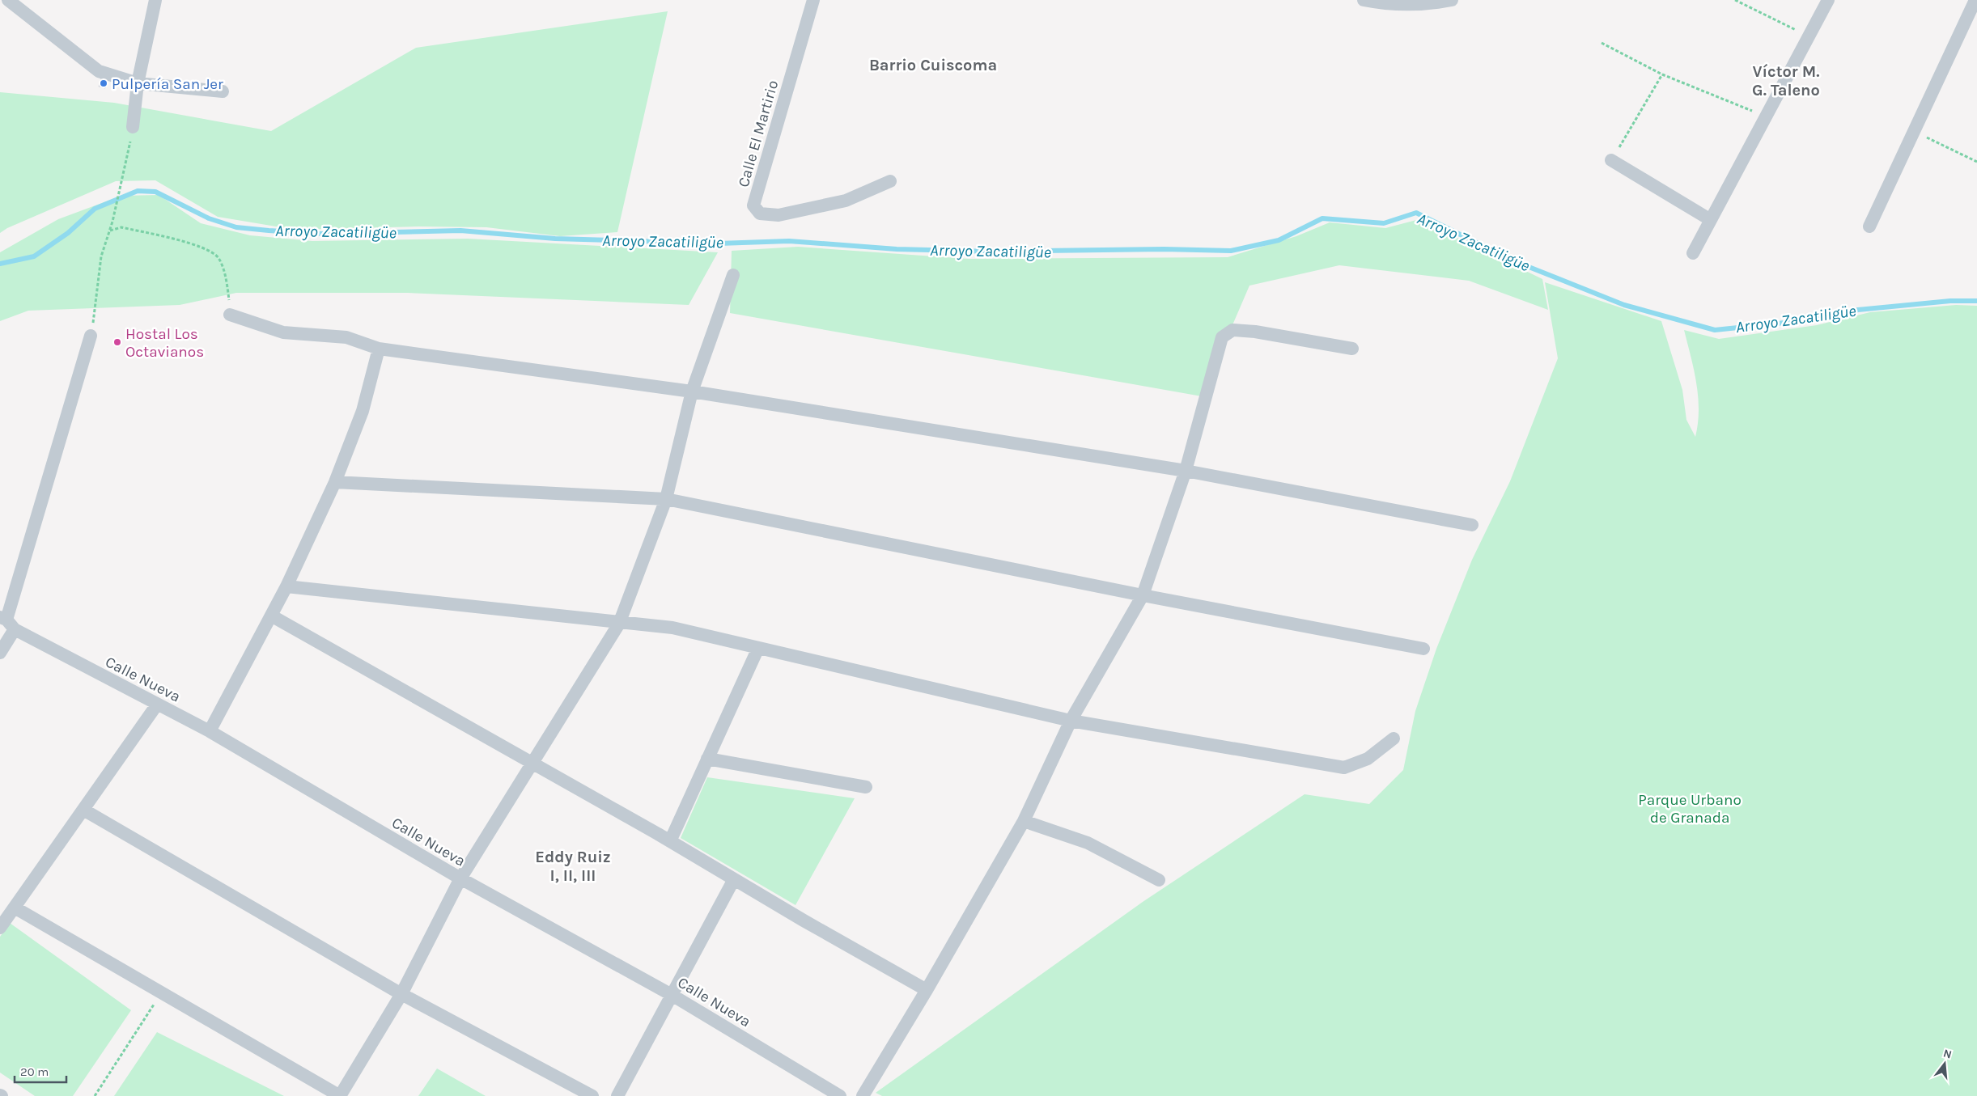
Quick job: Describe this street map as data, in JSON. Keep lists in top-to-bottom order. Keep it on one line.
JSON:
{"streets":{"street":["Calle El Martirio","Calle Nueva"]},"districts":["Barrio Cuiscoma","Víctor M. G. Taleno","Eddy Ruiz I, II, III"],"water":["Arroyo Zacatiligüe"],"parks":["Parque Urbano de Granada"],"places":["Pulpería San Jer","Hostal Los Octavianos"],"scale_bar":"20 m","north":"top"}
